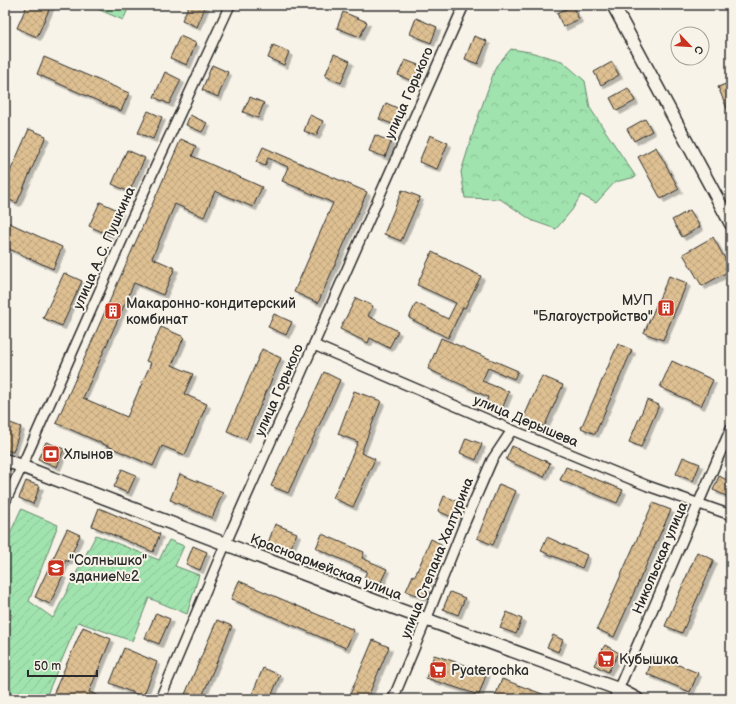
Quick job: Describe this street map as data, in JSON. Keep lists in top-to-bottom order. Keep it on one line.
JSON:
{"streets":{"main road":["Красноармейская улица"],"street":["улица Горького","улица А. С. Пушкина","улица Дерышева","улица Степана Халтурина","Никольская улица"]},"crossings":[["улица Горького","улица Дерышева"],["улица Горького","Красноармейская улица"],["улица А. С. Пушкина","Красноармейская улица"],["улица Дерышева","улица Степана Халтурина"],["улица Дерышева","Никольская улица"],["улица Степана Халтурина","Красноармейская улица"],["Никольская улица","Красноармейская улица"]],"places":{"building":["МУП \"Благоустройство\"","Макаронно-кондитерский комбинат"],"bank":["Хлынов"],"school or university":["\"Солнышко\" здание№2"],"supermarket":["Кубышка","Pyaterochka"]},"scale_bar":"50 m","north":"bottom right"}
